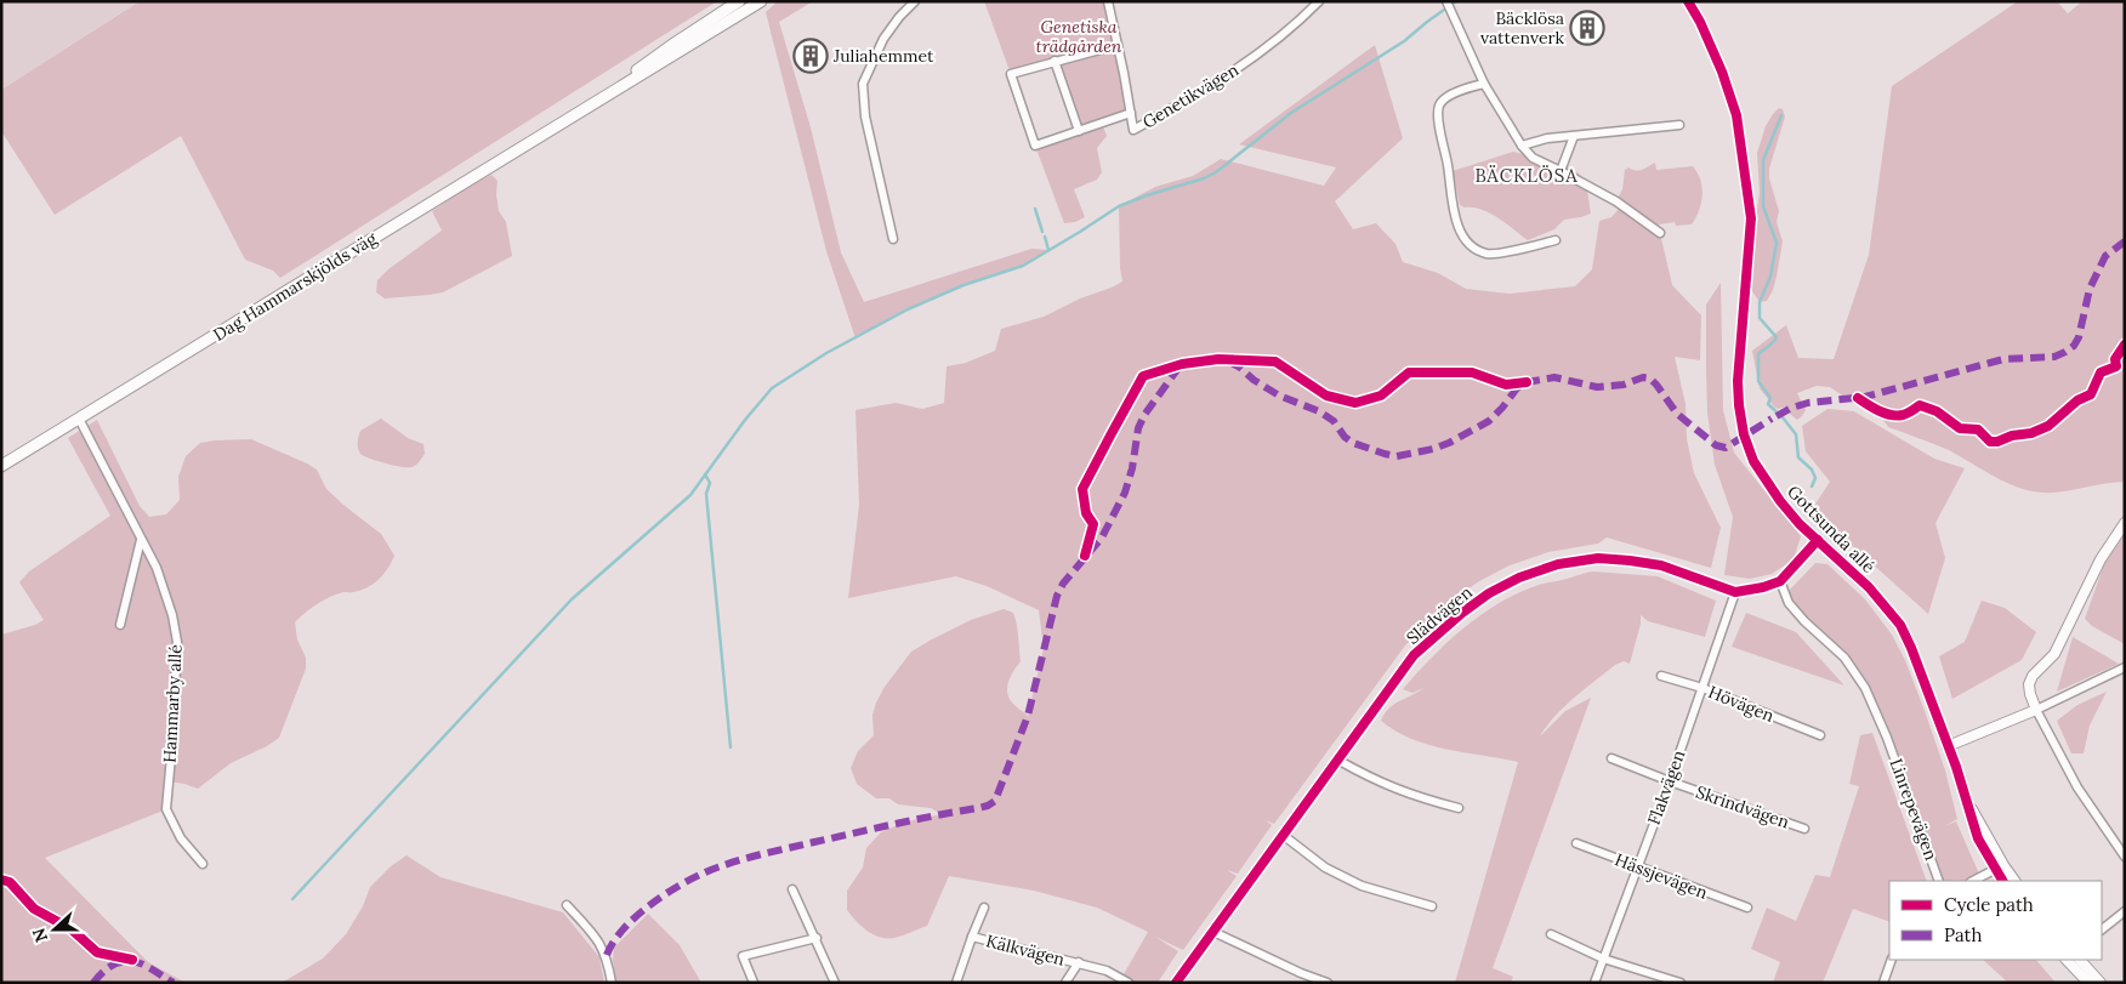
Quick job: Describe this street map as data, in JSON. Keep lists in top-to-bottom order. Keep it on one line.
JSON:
{"streets":{"main road":["Dag Hammarskjölds väg"],"street":["Genetikvägen","Gottsunda allé","Slädvägen","Hammarby allé","Hövägen","Flakvägen","Skrindvägen","Linrepevägen","Hässjevägen","Kälkvägen"]},"crossings":[["Dag Hammarskjölds väg","Hammarby allé"],["Slädvägen","Flakvägen"],["Hövägen","Flakvägen"],["Flakvägen","Skrindvägen"],["Flakvägen","Hässjevägen"]],"districts":["BÄCKLÖSA"],"parks":["Genetiska trädgården"],"places":{"building":["Bäcklösa vattenverk","Juliahemmet"]},"legend":["Cycle path","Path"],"north":"left"}
